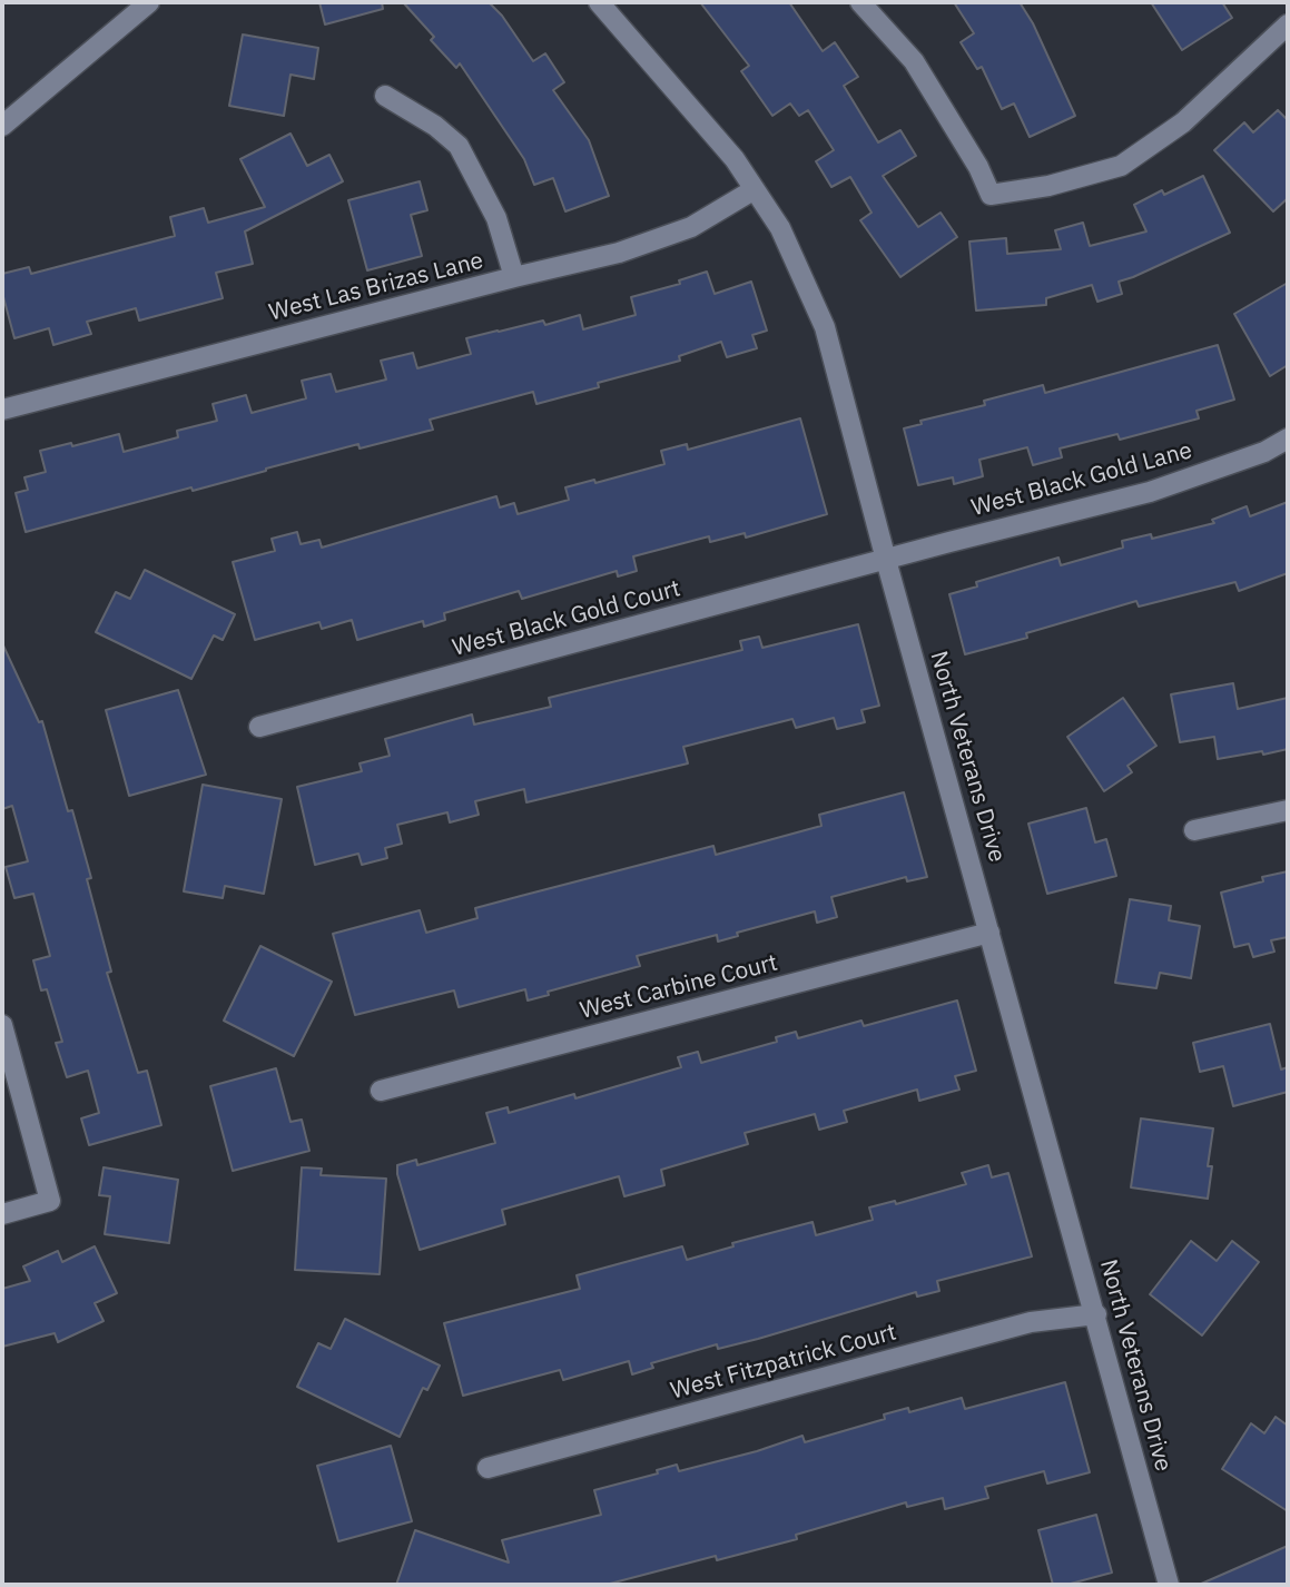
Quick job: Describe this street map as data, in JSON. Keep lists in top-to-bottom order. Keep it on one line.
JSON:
{"streets":{"street":["West Las Brizas Lane","West Black Gold Lane","West Black Gold Court","North Veterans Drive","West Carbine Court","West Fitzpatrick Court"]},"crossings":[["West Las Brizas Lane","North Veterans Drive"],["West Black Gold Lane","West Black Gold Court"],["West Black Gold Lane","North Veterans Drive"],["West Black Gold Court","North Veterans Drive"],["North Veterans Drive","West Carbine Court"],["North Veterans Drive","West Fitzpatrick Court"]]}
